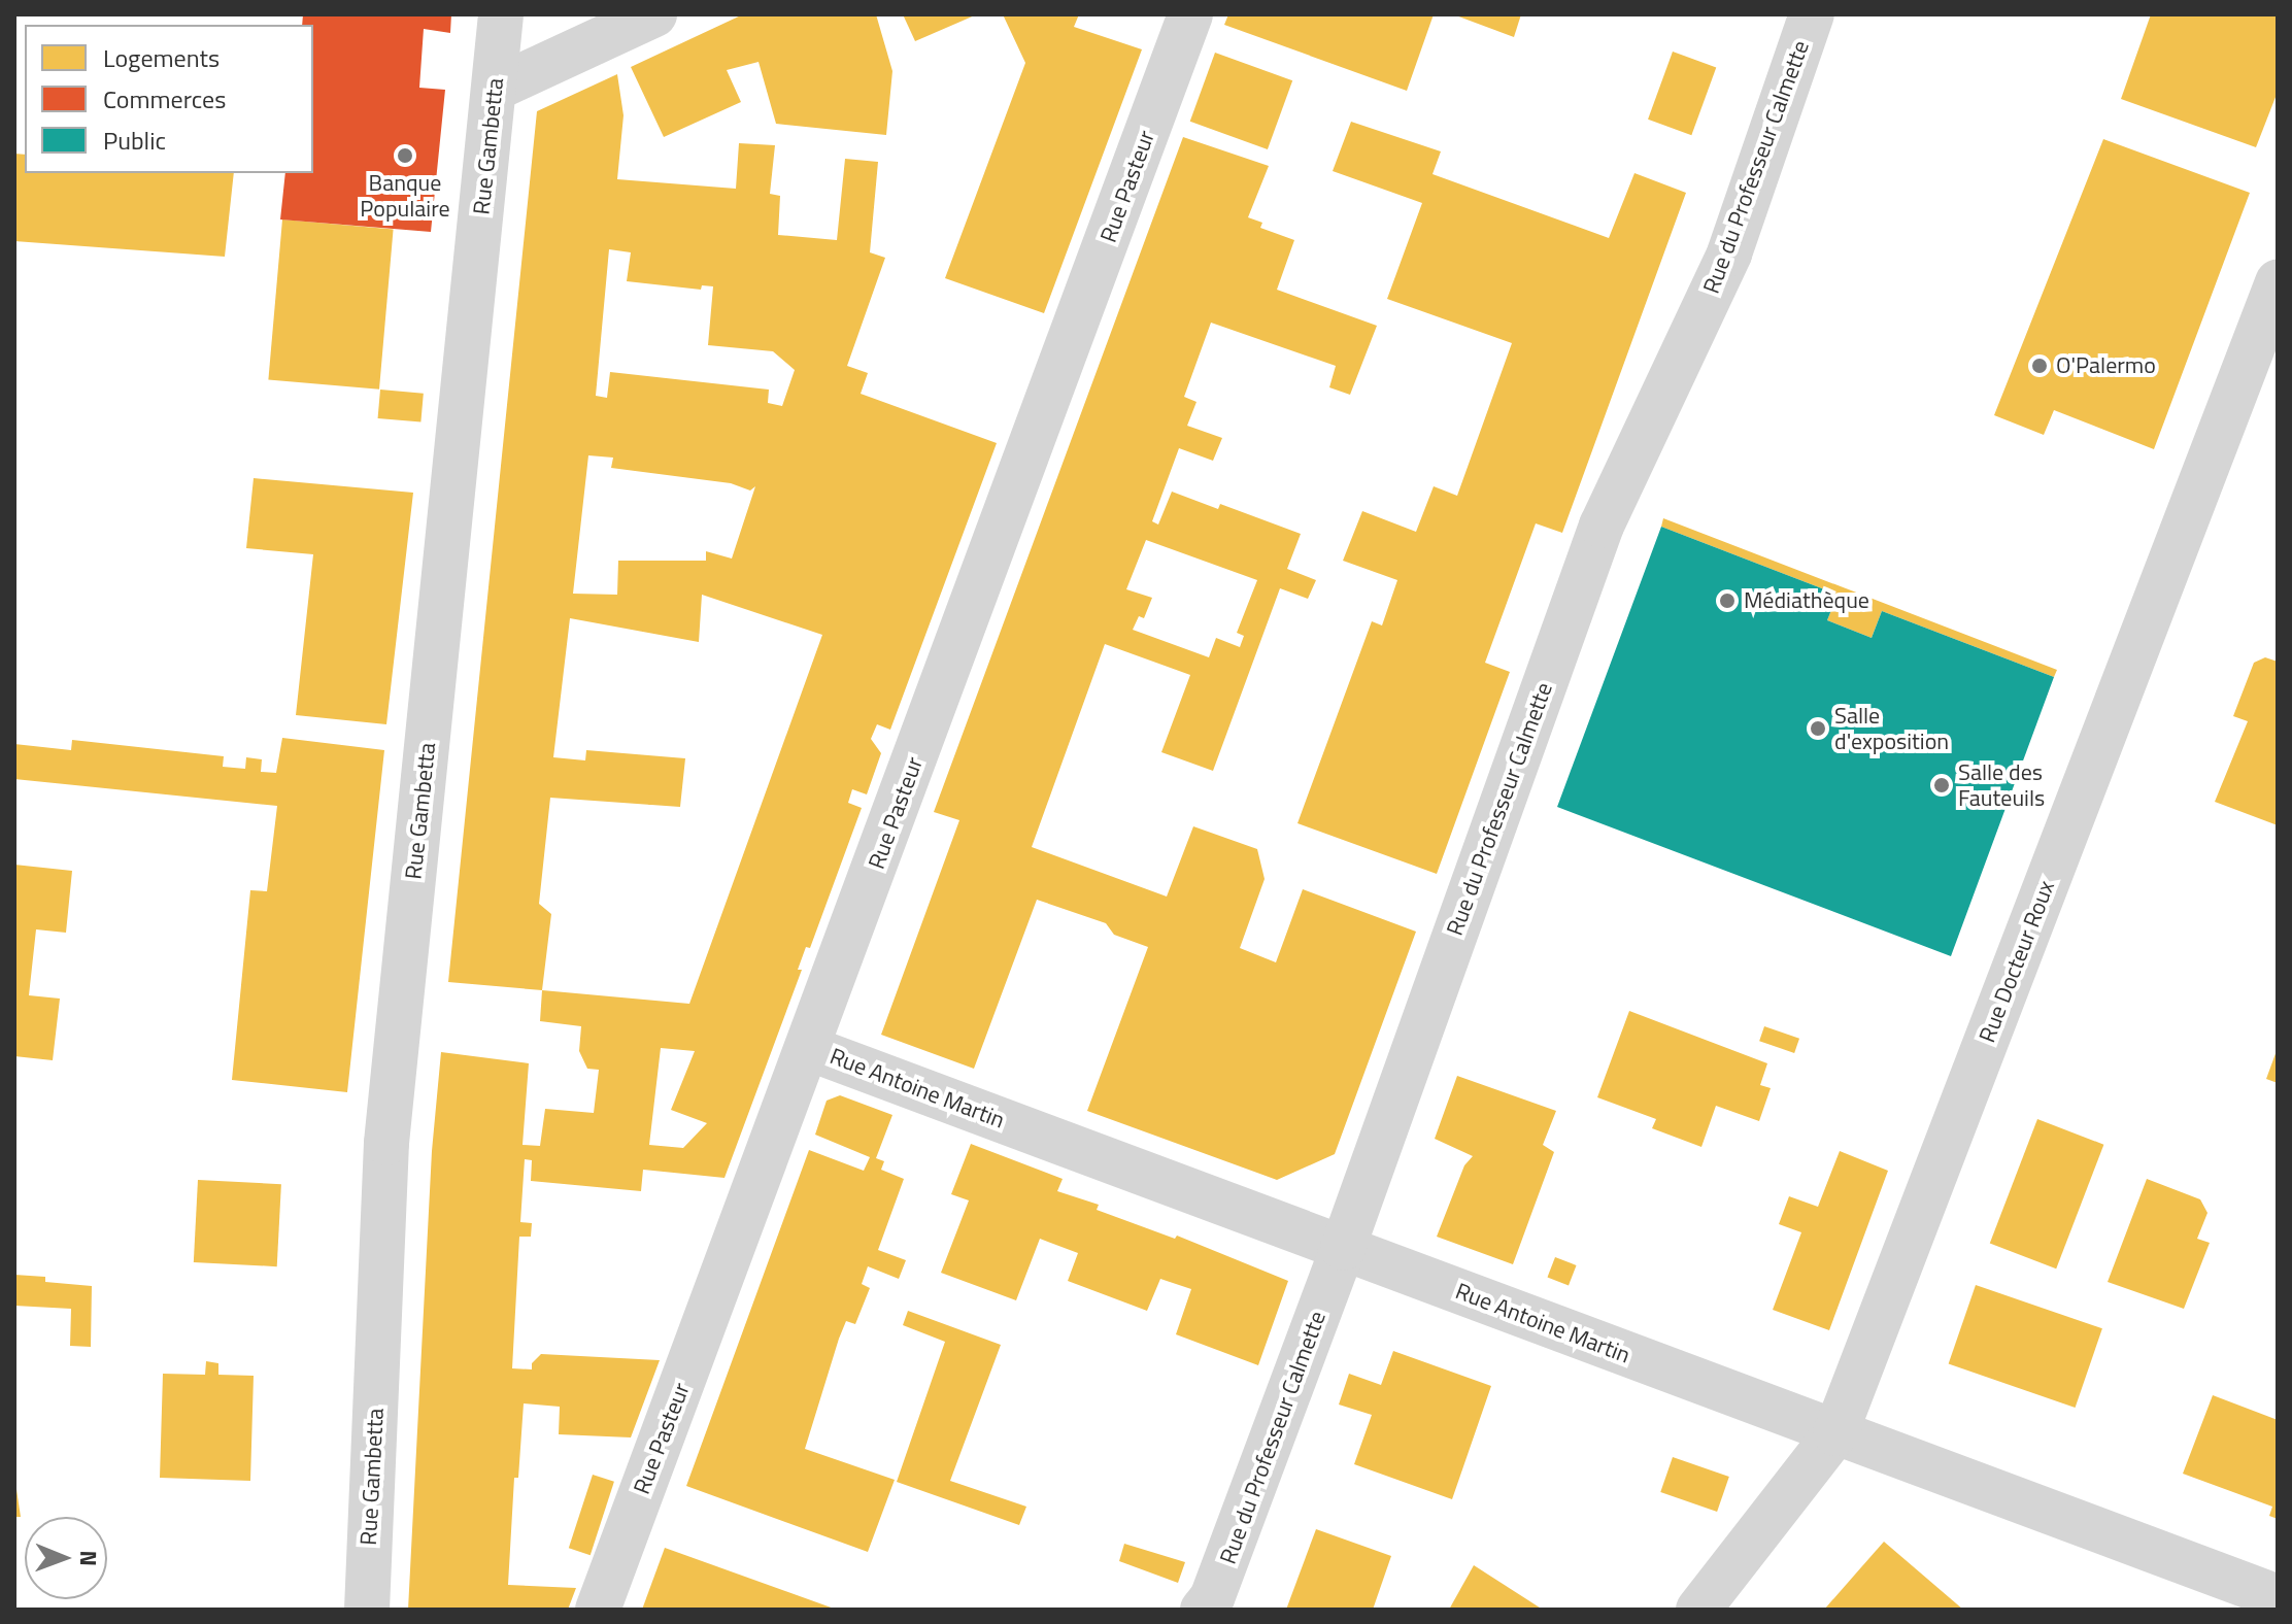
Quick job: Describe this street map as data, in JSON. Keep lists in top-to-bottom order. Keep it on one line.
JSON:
{"streets":{"street":["Rue Gambetta","Rue du Professeur Calmette","Rue Pasteur","Rue Docteur Roux","Rue Antoine Martin"]},"crossings":[["Rue du Professeur Calmette","Rue Antoine Martin"],["Rue Pasteur","Rue Antoine Martin"],["Rue Docteur Roux","Rue Antoine Martin"]],"places":["Banque Populaire","O'Palermo","Médiathèque","Salle d'exposition","Salle des Fauteuils"],"legend":["Logements","Commerces","Public"],"north":"right"}
